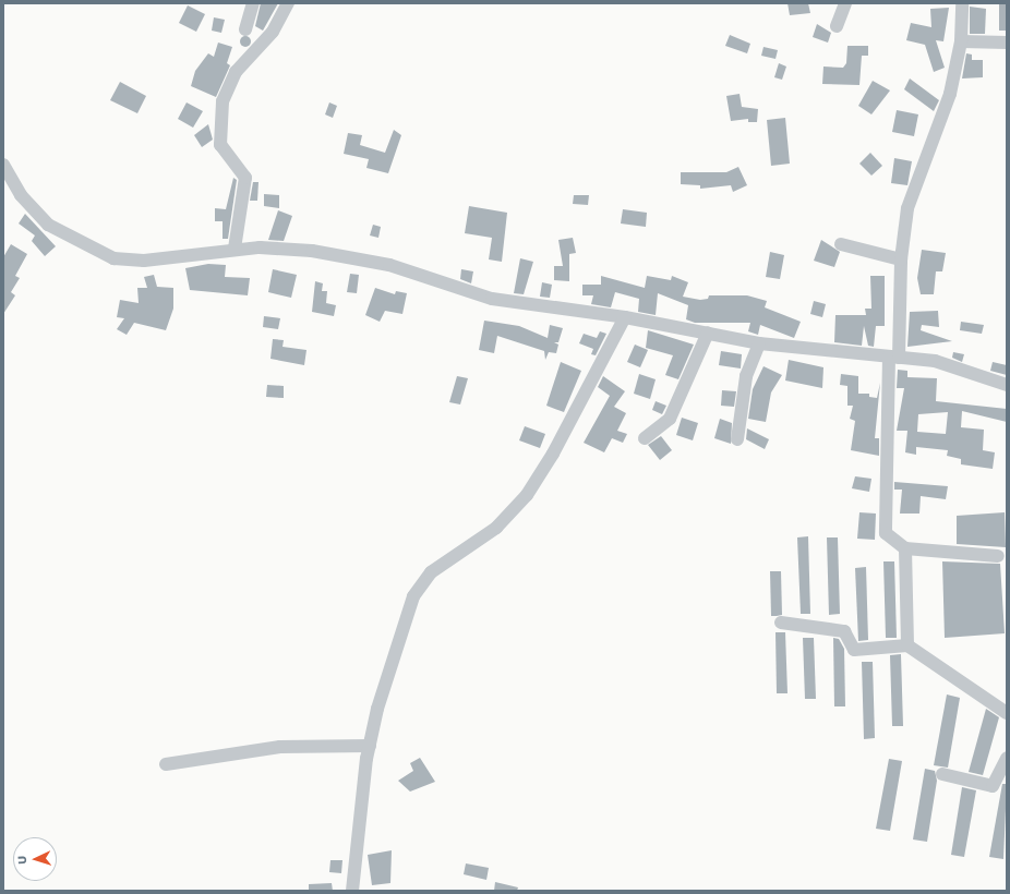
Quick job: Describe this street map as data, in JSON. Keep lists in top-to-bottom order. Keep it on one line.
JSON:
{"north":"left"}
